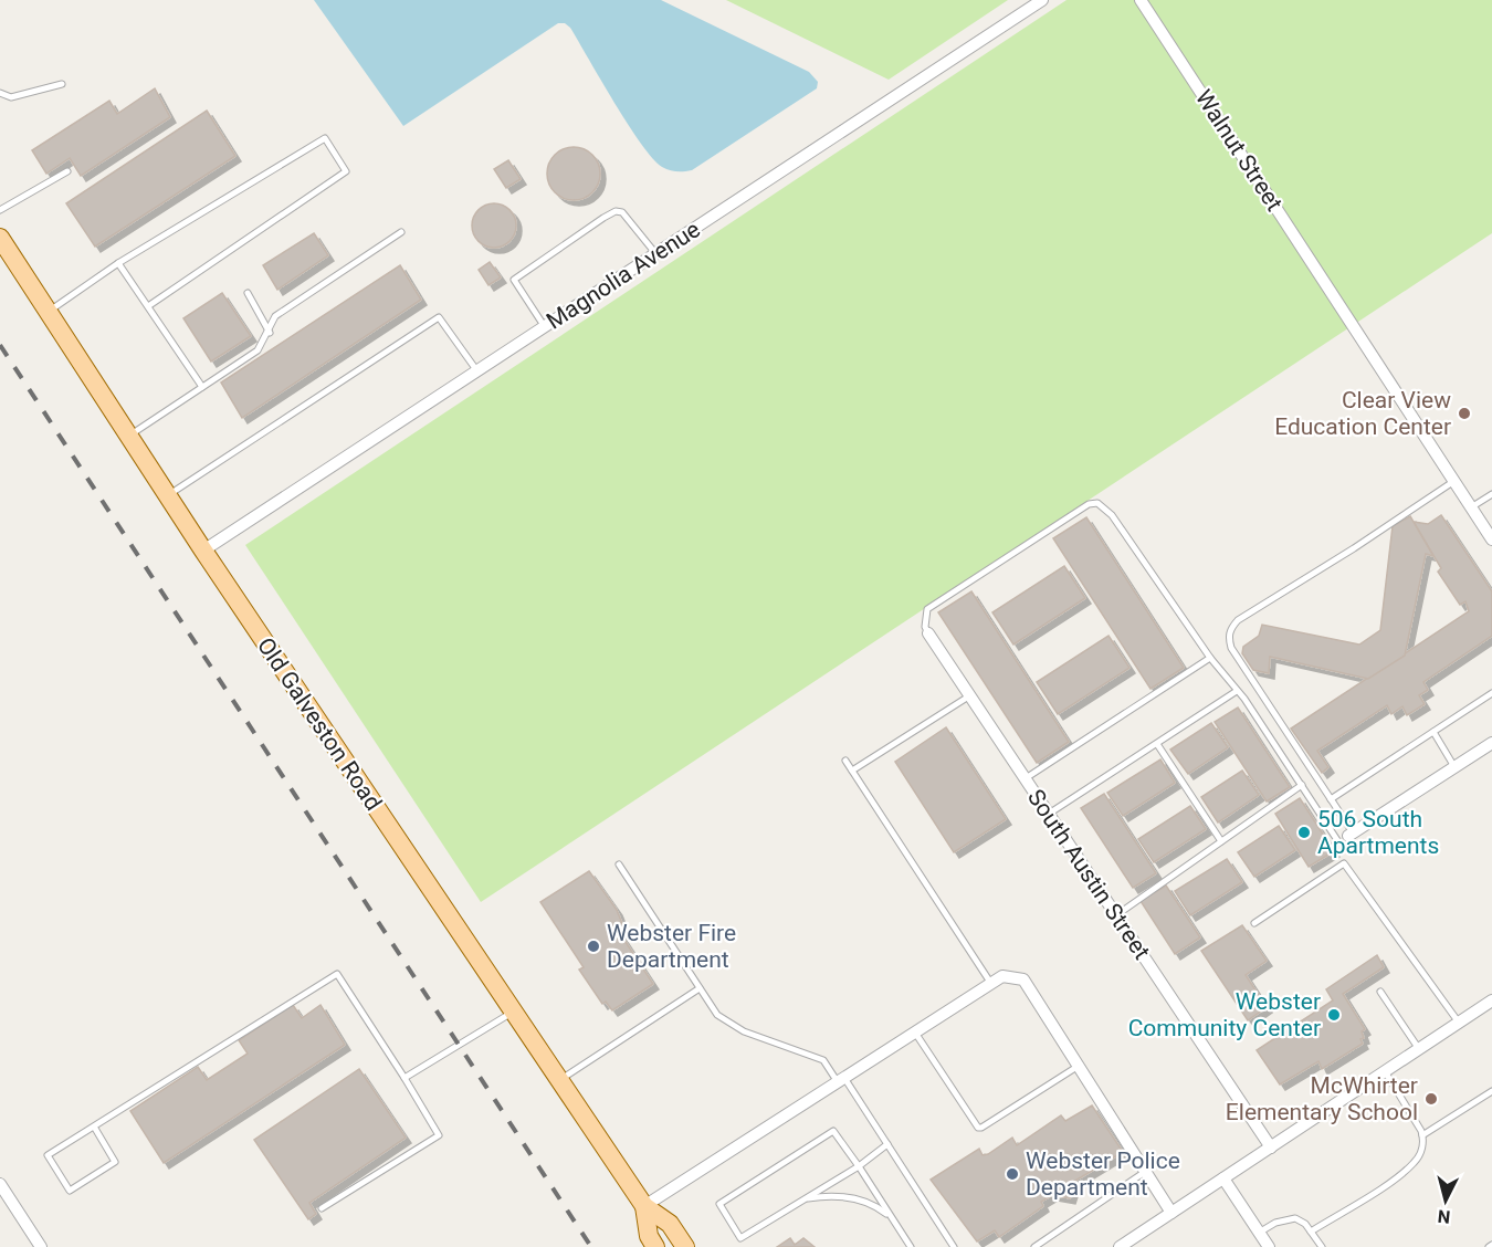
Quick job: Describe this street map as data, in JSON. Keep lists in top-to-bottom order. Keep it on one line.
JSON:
{"streets":{"main road":["Old Galveston Road"],"street":["Walnut Street","Magnolia Avenue","South Austin Street"]},"crossings":[["Magnolia Avenue","Old Galveston Road"]],"places":["Clear View Education Center","506 South Apartments","Webster Fire Department","Webster Community Center","McWhirter Elementary School","Webster Police Department"],"north":"bottom"}
